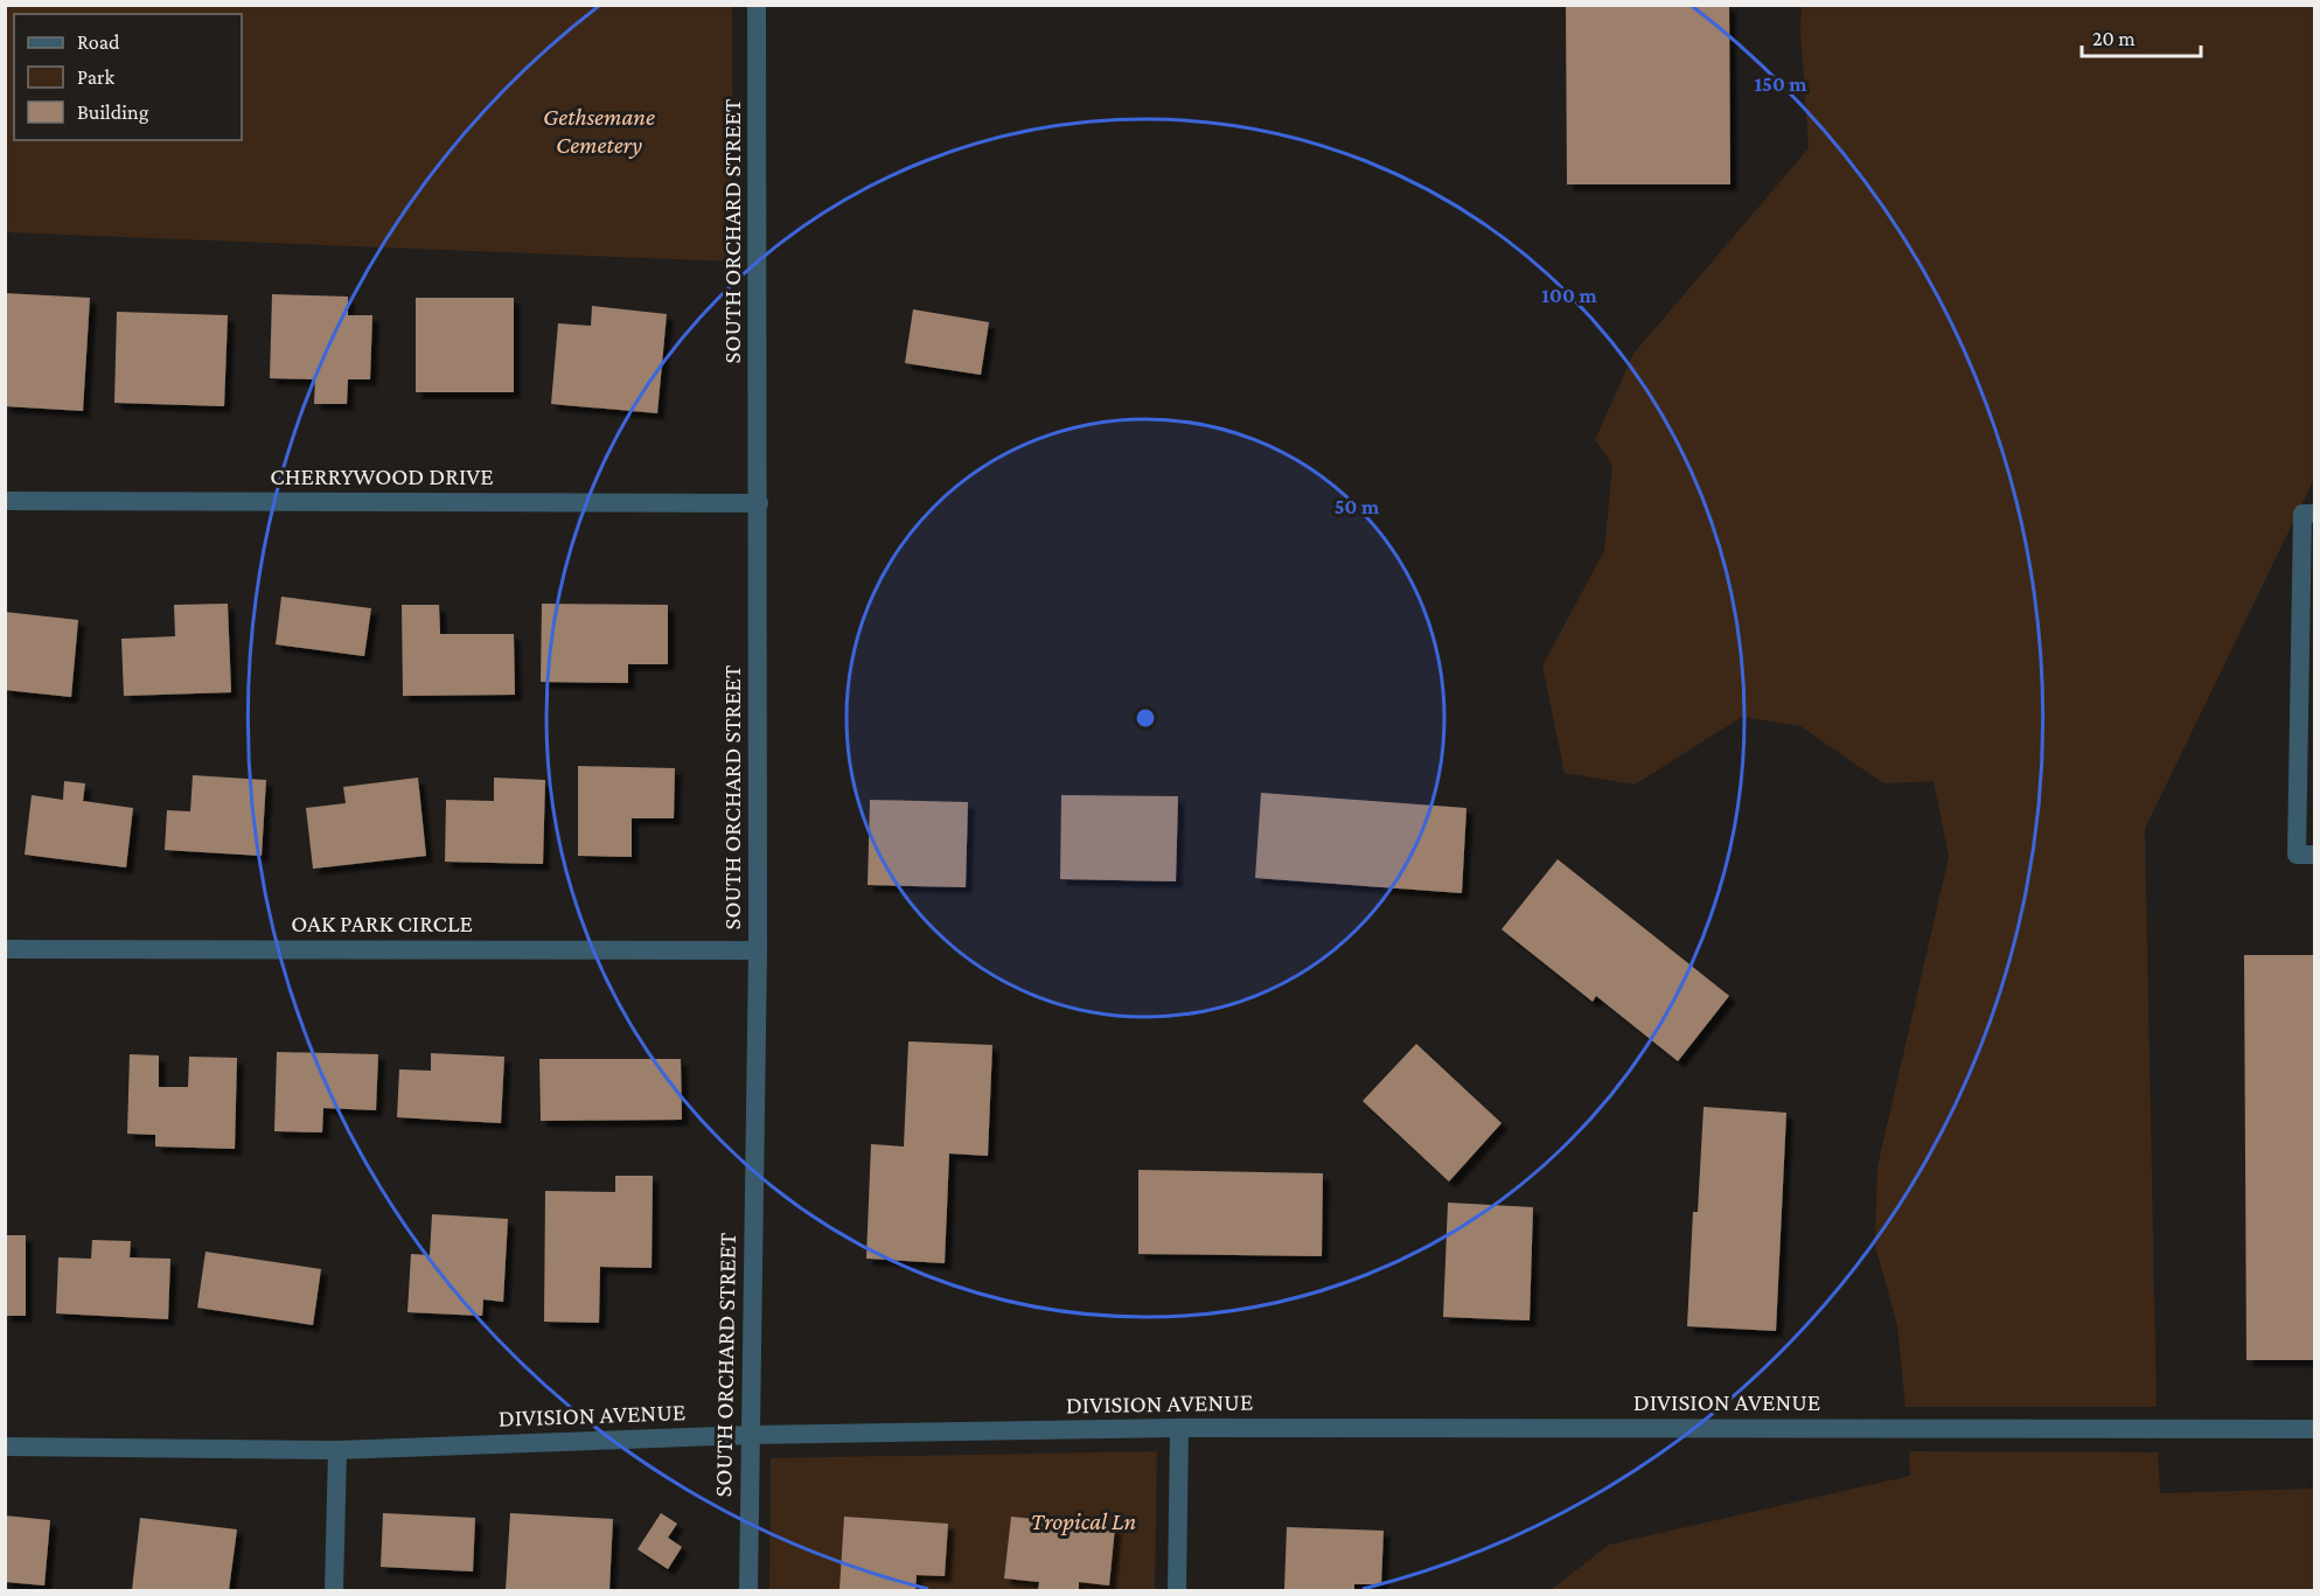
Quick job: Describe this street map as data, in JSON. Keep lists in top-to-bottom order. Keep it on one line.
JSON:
{"streets":{"street":["SOUTH ORCHARD STREET","CHERRYWOOD DRIVE","OAK PARK CIRCLE","DIVISION AVENUE"]},"crossings":[["SOUTH ORCHARD STREET","CHERRYWOOD DRIVE"],["SOUTH ORCHARD STREET","OAK PARK CIRCLE"],["SOUTH ORCHARD STREET","DIVISION AVENUE"]],"parks":["Gethsemane Cemetery","Tropical Ln"],"legend":["Road","Park","Building"],"scale_bar":"20 m","rings":["150 m","100 m","50 m"]}
